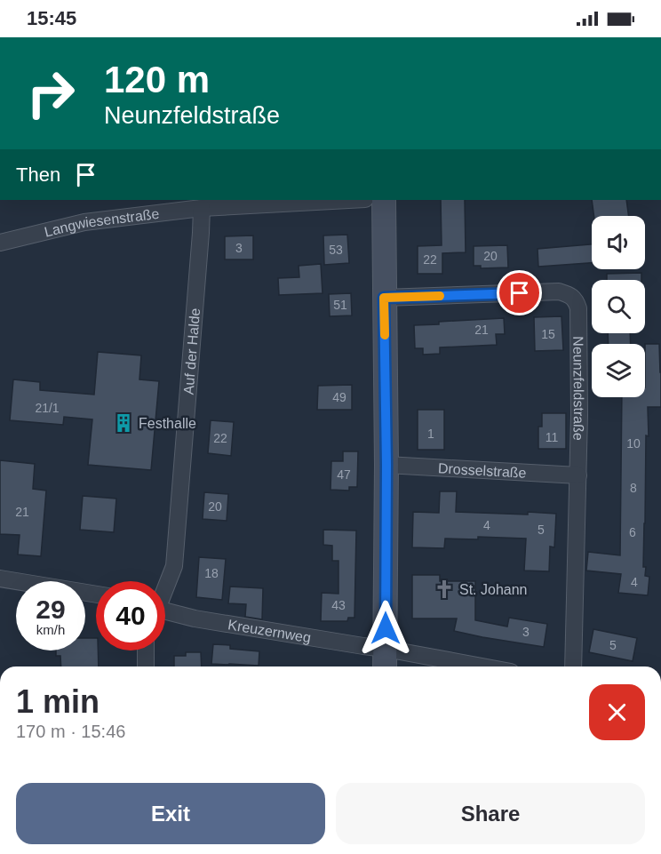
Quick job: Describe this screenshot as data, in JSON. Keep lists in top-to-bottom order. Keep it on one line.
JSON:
{"streets":{"street":["Langwiesenstraße","Auf der Halde","Neunzfeldstraße","Drosselstraße","Kreuzernweg"]},"crossings":[["Langwiesenstraße","Auf der Halde"],["Neunzfeldstraße","Drosselstraße"]],"places":{"building":["Festhalle"],"church":["St. Johann"]},"house_numbers":["3","53","20","22","51","21","15","49","21/1","1","11","22","10","47","8","20","21","4","5","6","18","4","43","3","5"],"page":{"status":"15:45","turn":["120 m","Neunzfeldstraße"],"then":"Then","speed":"29 km/h","limit":"40","heading":["1 min","170 m · 15:46"],"buttons":["Exit","Share"]}}
